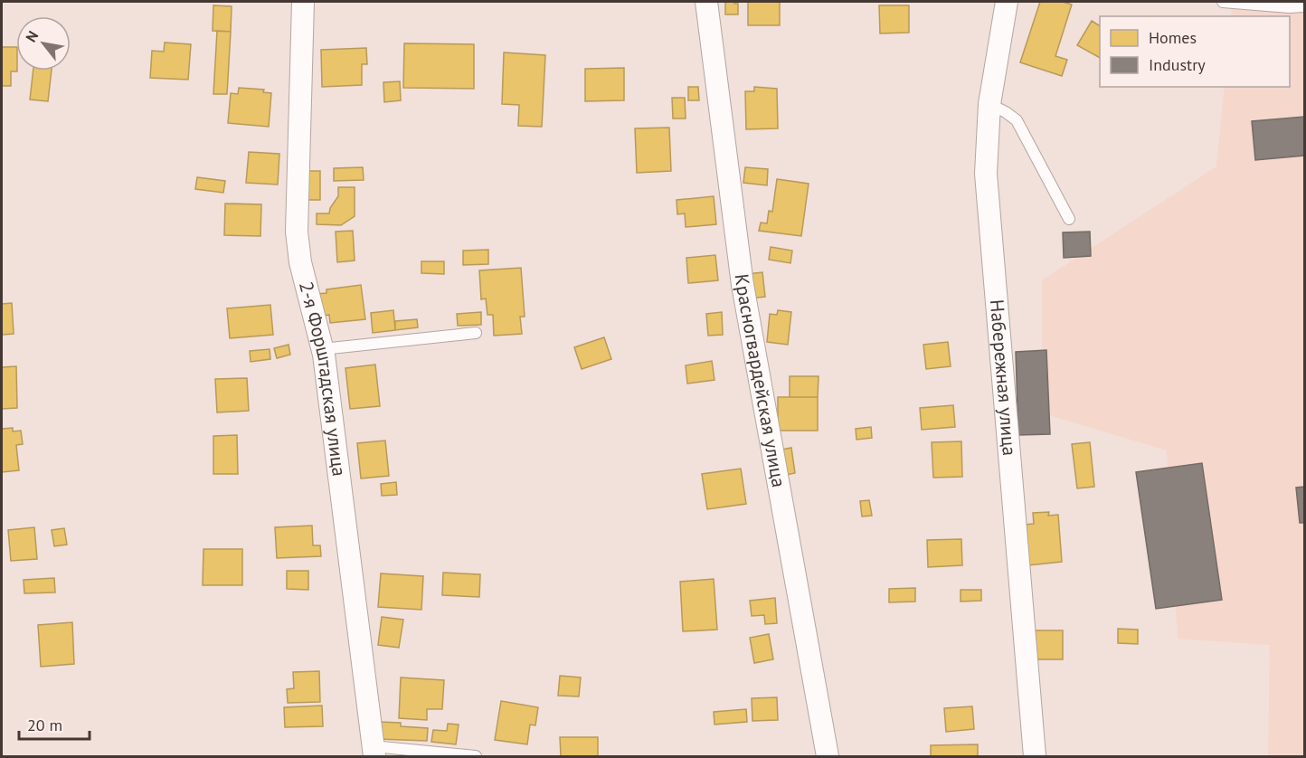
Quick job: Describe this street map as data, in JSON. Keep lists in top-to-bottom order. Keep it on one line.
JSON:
{"streets":{"street":["Набережная улица","2-я Форштадская улица","Красногвардейская улица"]},"legend":["Homes","Industry"],"scale_bar":"20 m","north":"top left"}
